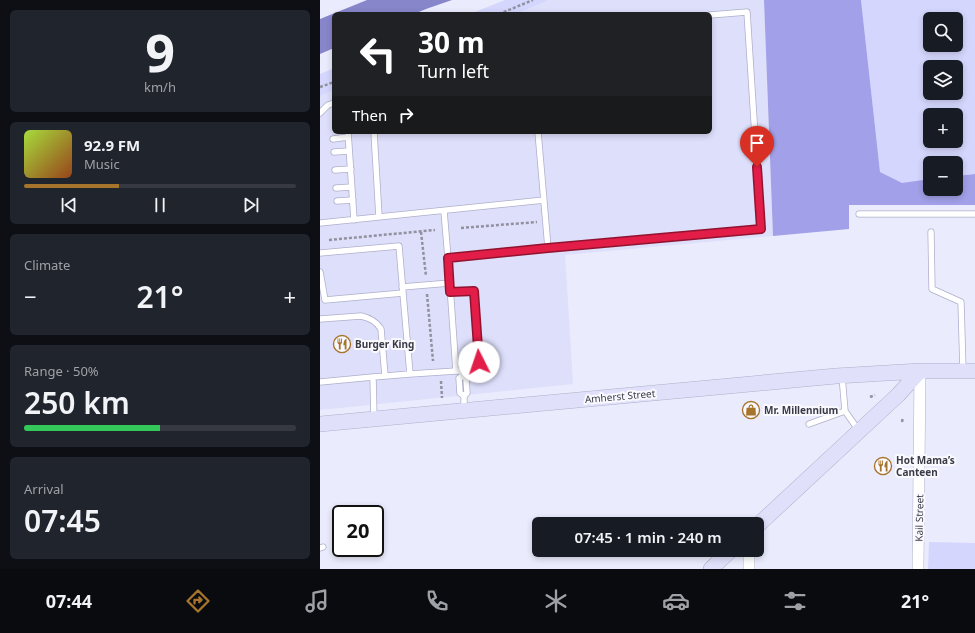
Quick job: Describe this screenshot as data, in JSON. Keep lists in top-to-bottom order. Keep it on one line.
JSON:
{"streets":{"street":["Amherst Street","Kail Street"]},"crossings":[["Amherst Street","Kail Street"]],"places":{"restaurant":["Burger King","Hot Mama’s Canteen"],"shop":["Mr. Millennium"]},"page":{"tile":[["9","km/h"],"Climate",["Range · 50%","250 km"],["Arrival","07:45"]],"map_buttons":["+","−"],"turn":["30 m","Turn left"],"then":"Then","song":["92.9 FM","Music"],"heat":["−","21°","+"],"limit":"20","trip":"07:45 · 1 min · 240 m","tabs":["07:44","21°"]}}
